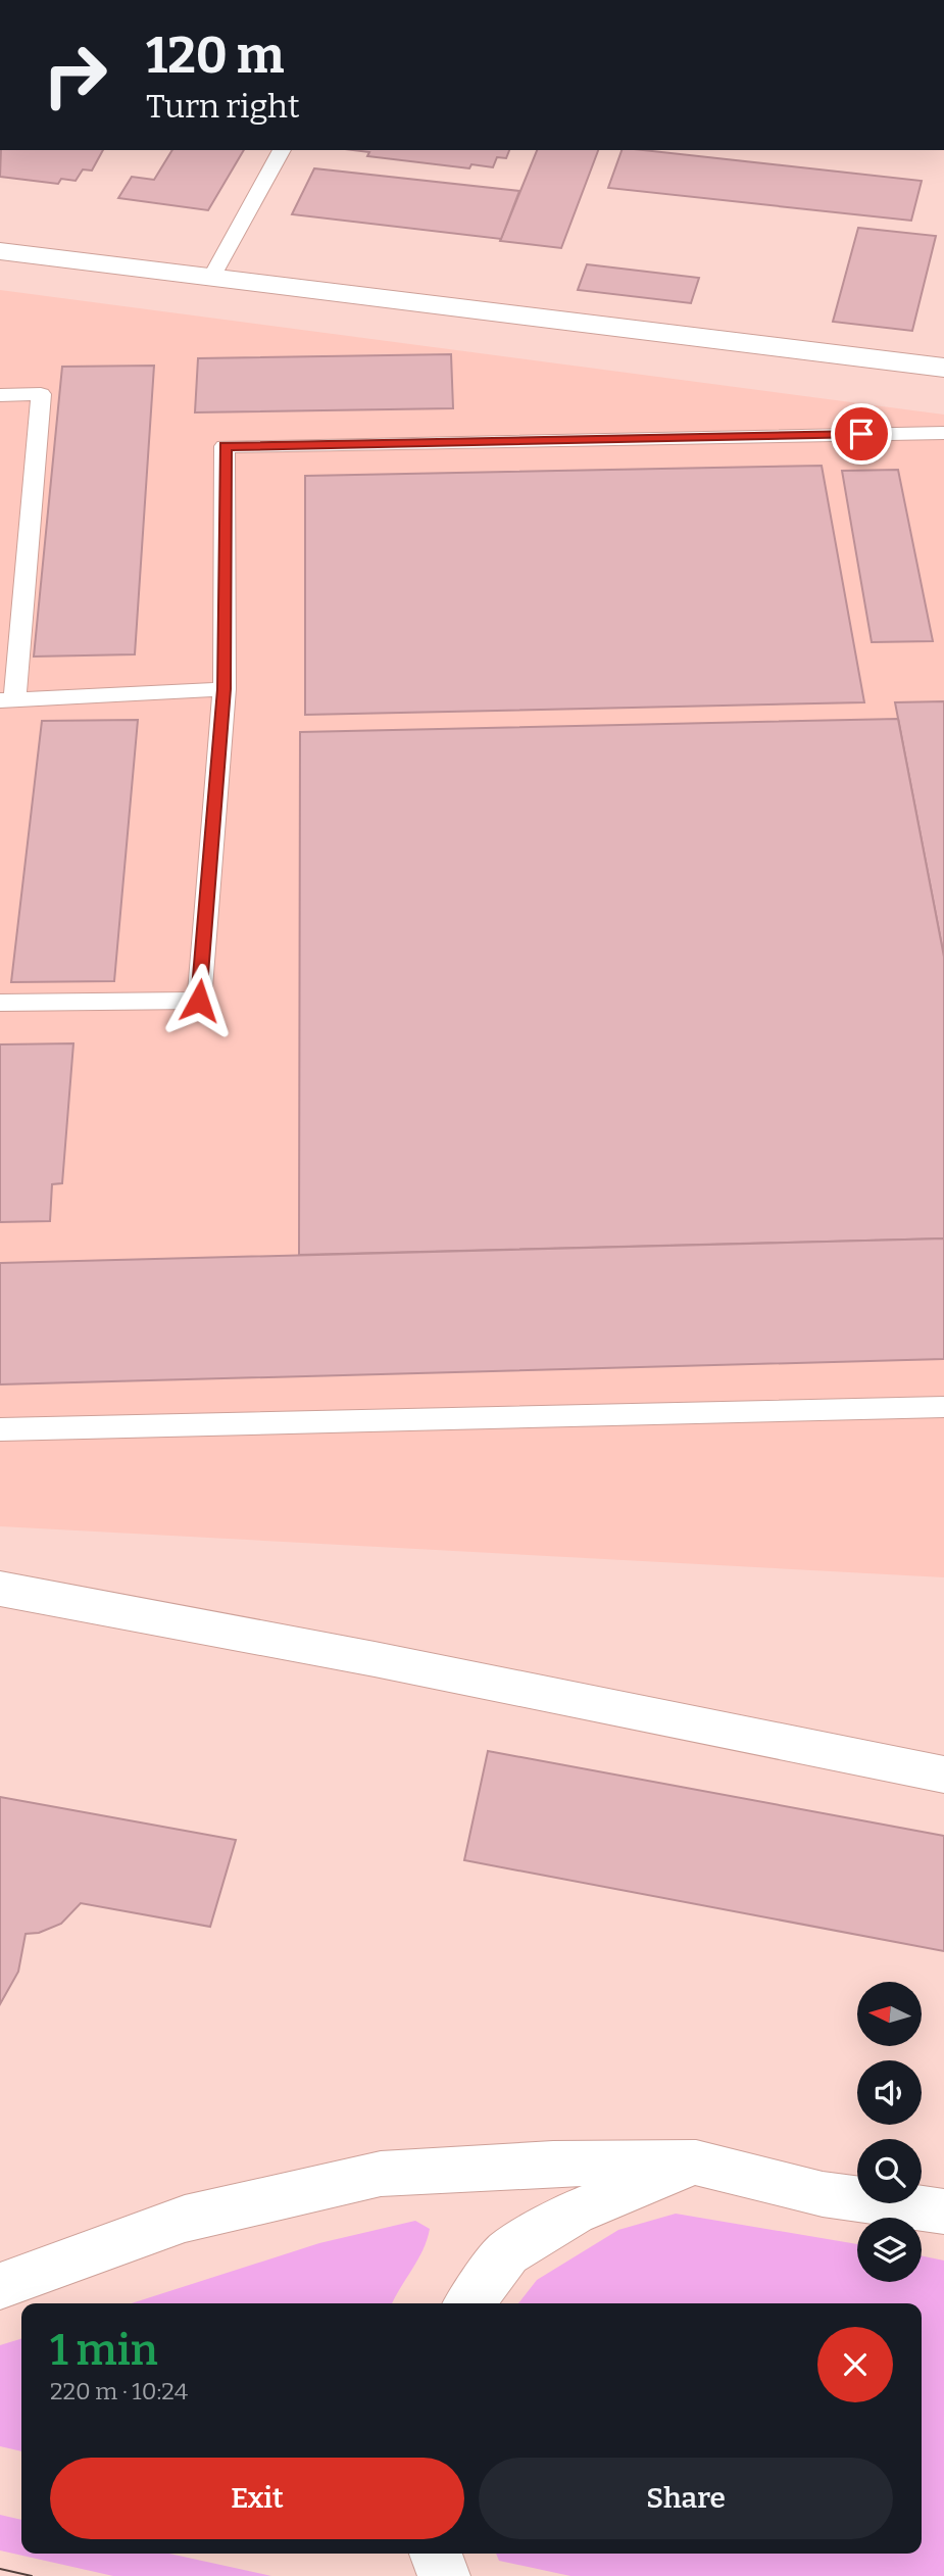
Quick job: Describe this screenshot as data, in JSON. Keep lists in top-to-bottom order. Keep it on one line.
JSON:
{"north":"left","page":{"turn":["120 m","Turn right"],"heading":["1 min","220 m · 10:24"],"buttons":["Exit","Share"]}}
